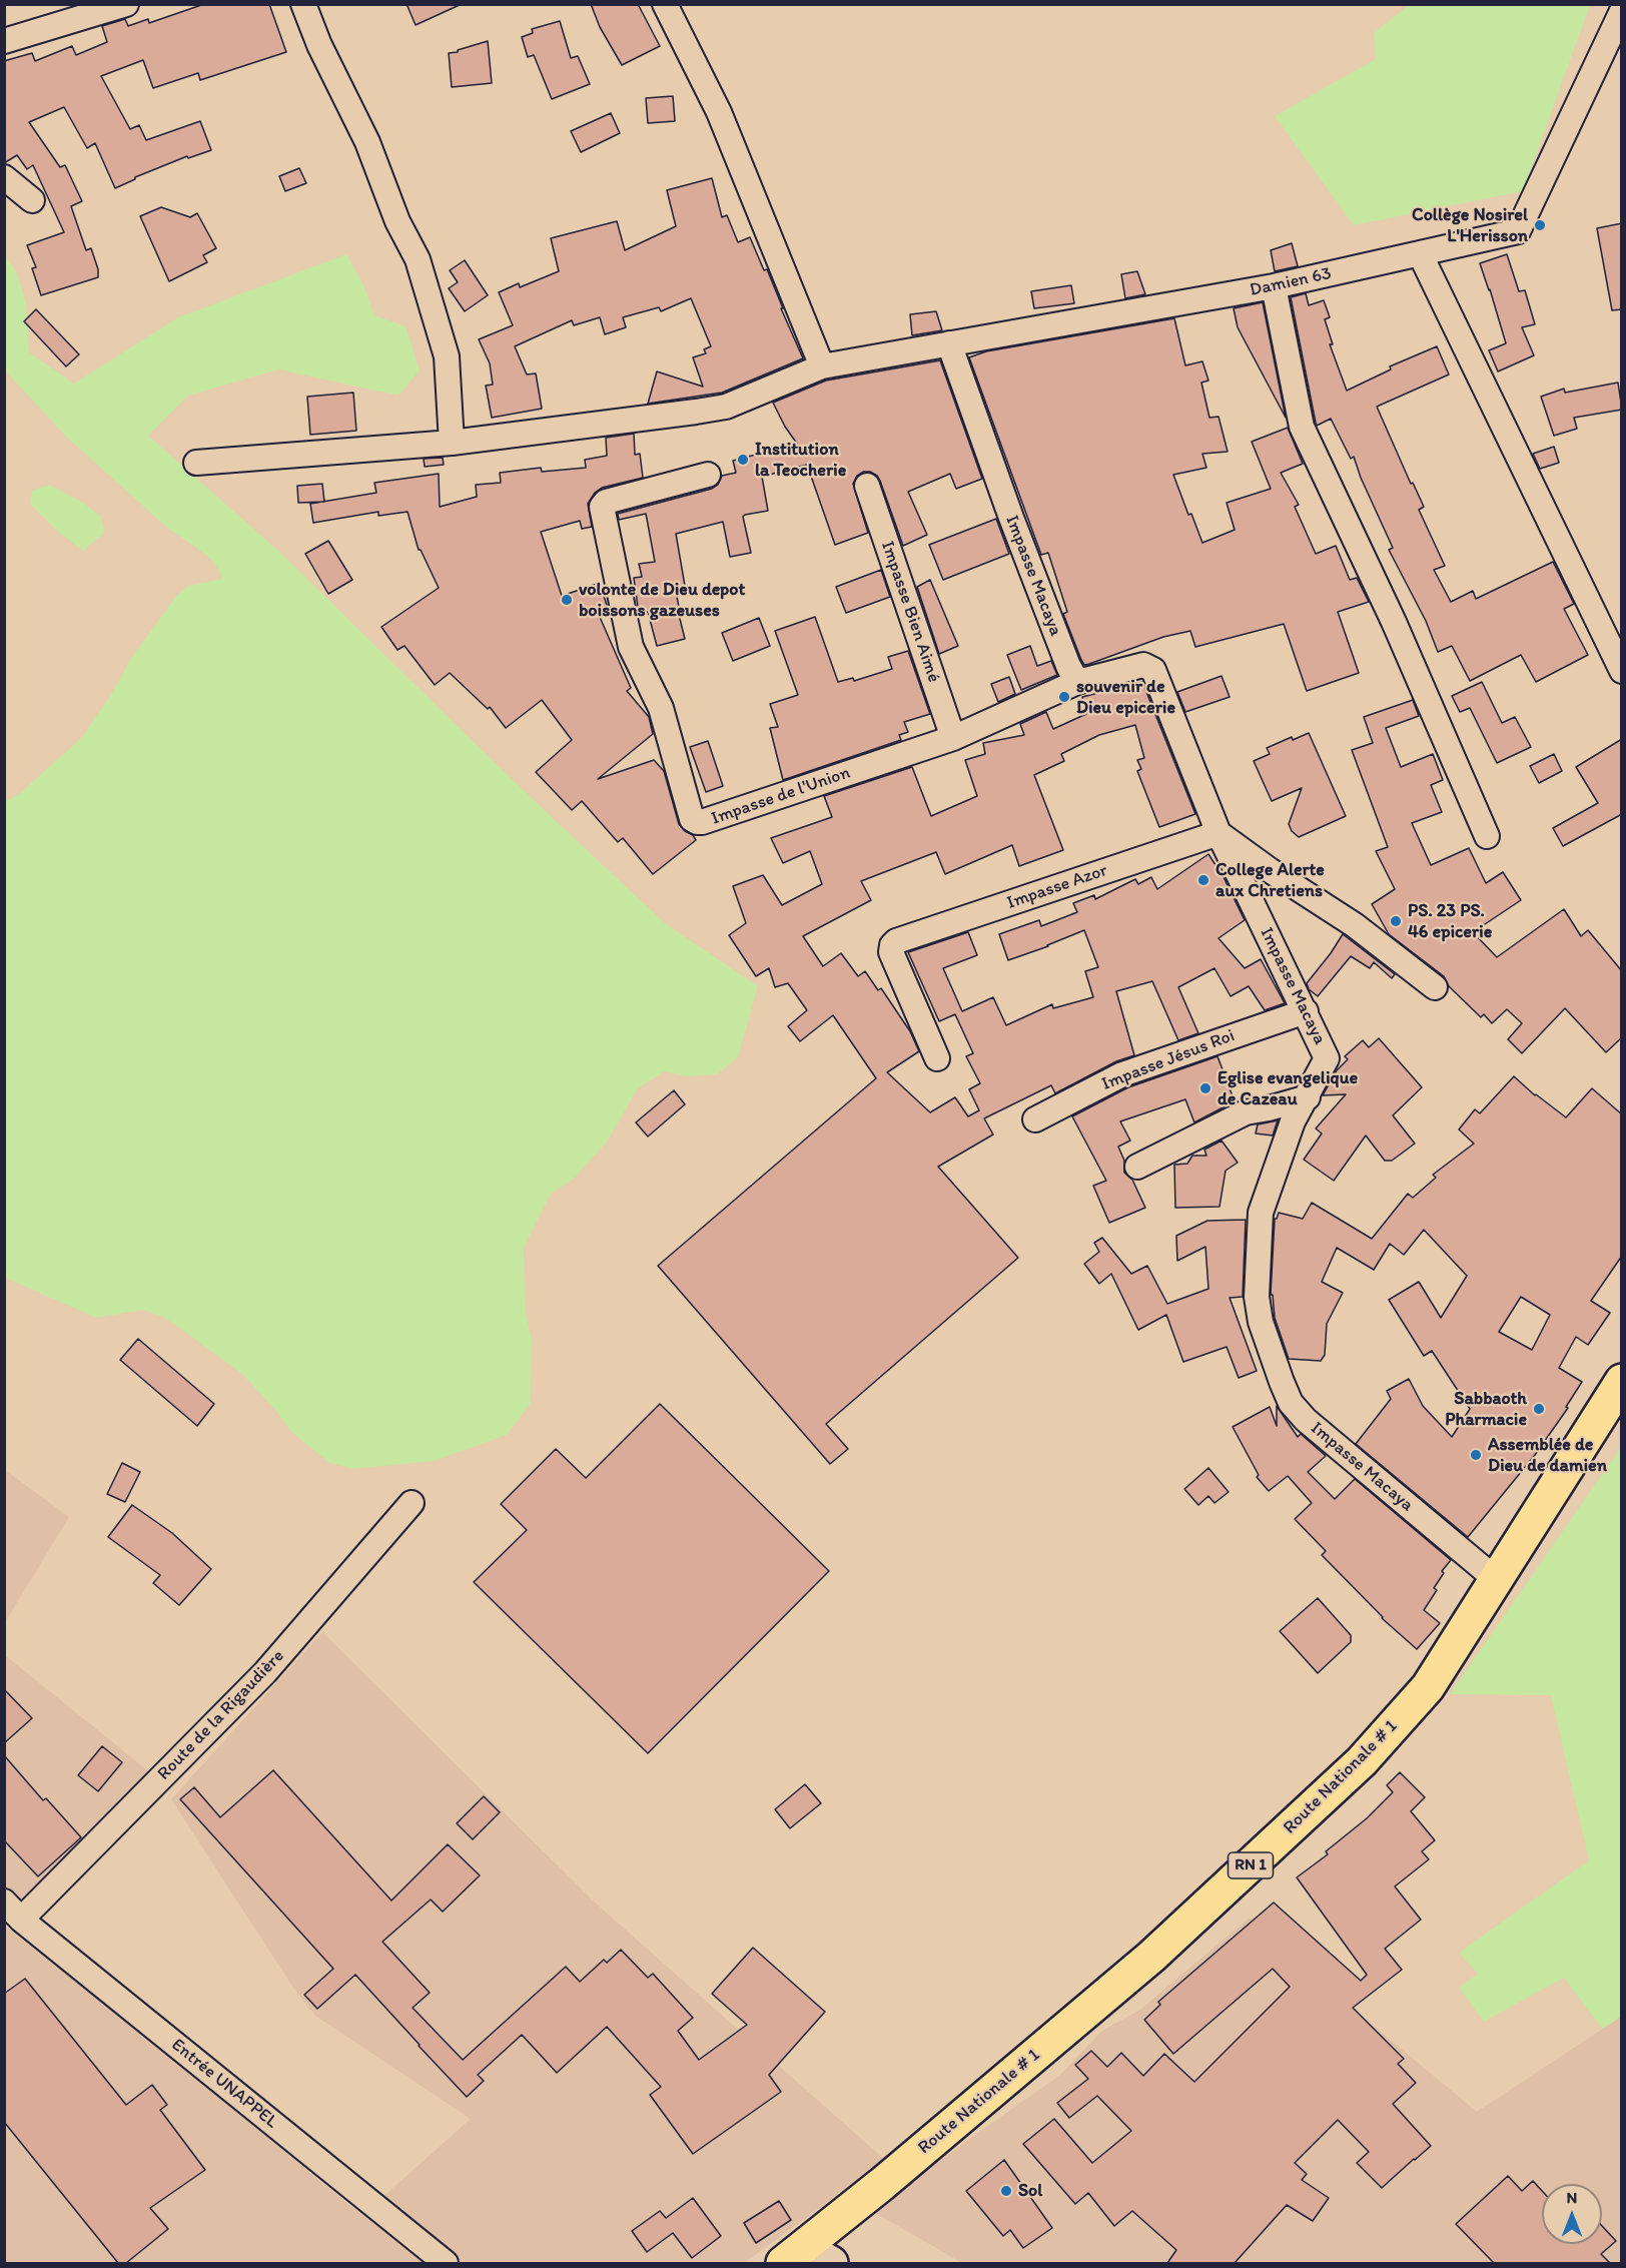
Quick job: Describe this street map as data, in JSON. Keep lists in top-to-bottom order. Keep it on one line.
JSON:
{"streets":{"main road":["Route Nationale # 1","RN 1"],"street":["Damien 63","Impasse Macaya","Impasse Bien Aimé","Impasse de l'Union","Impasse Azor","Impasse Jésus Roi","Route de la Rigaudière","Entrée UNAPPEL"]},"crossings":[["Damien 63","Impasse Macaya"],["Impasse Macaya","Impasse de l'Union"],["Impasse Macaya","Impasse Azor"],["Impasse Macaya","Impasse Jésus Roi"],["Impasse Macaya","Route Nationale # 1"],["Impasse Bien Aimé","Impasse de l'Union"],["Route de la Rigaudière","Entrée UNAPPEL"]],"places":["Collège Nosirel L'Herisson","Institution la Teocherie","volonte de Dieu depot boissons gazeuses","souvenir de Dieu epicerie","College Alerte aux Chretiens","PS. 23 PS. 46 epicerie","Eglise evangelique de Cazeau","Sabbaoth Pharmacie","Assemblée de Dieu de damien","Sol"],"north":"top"}
